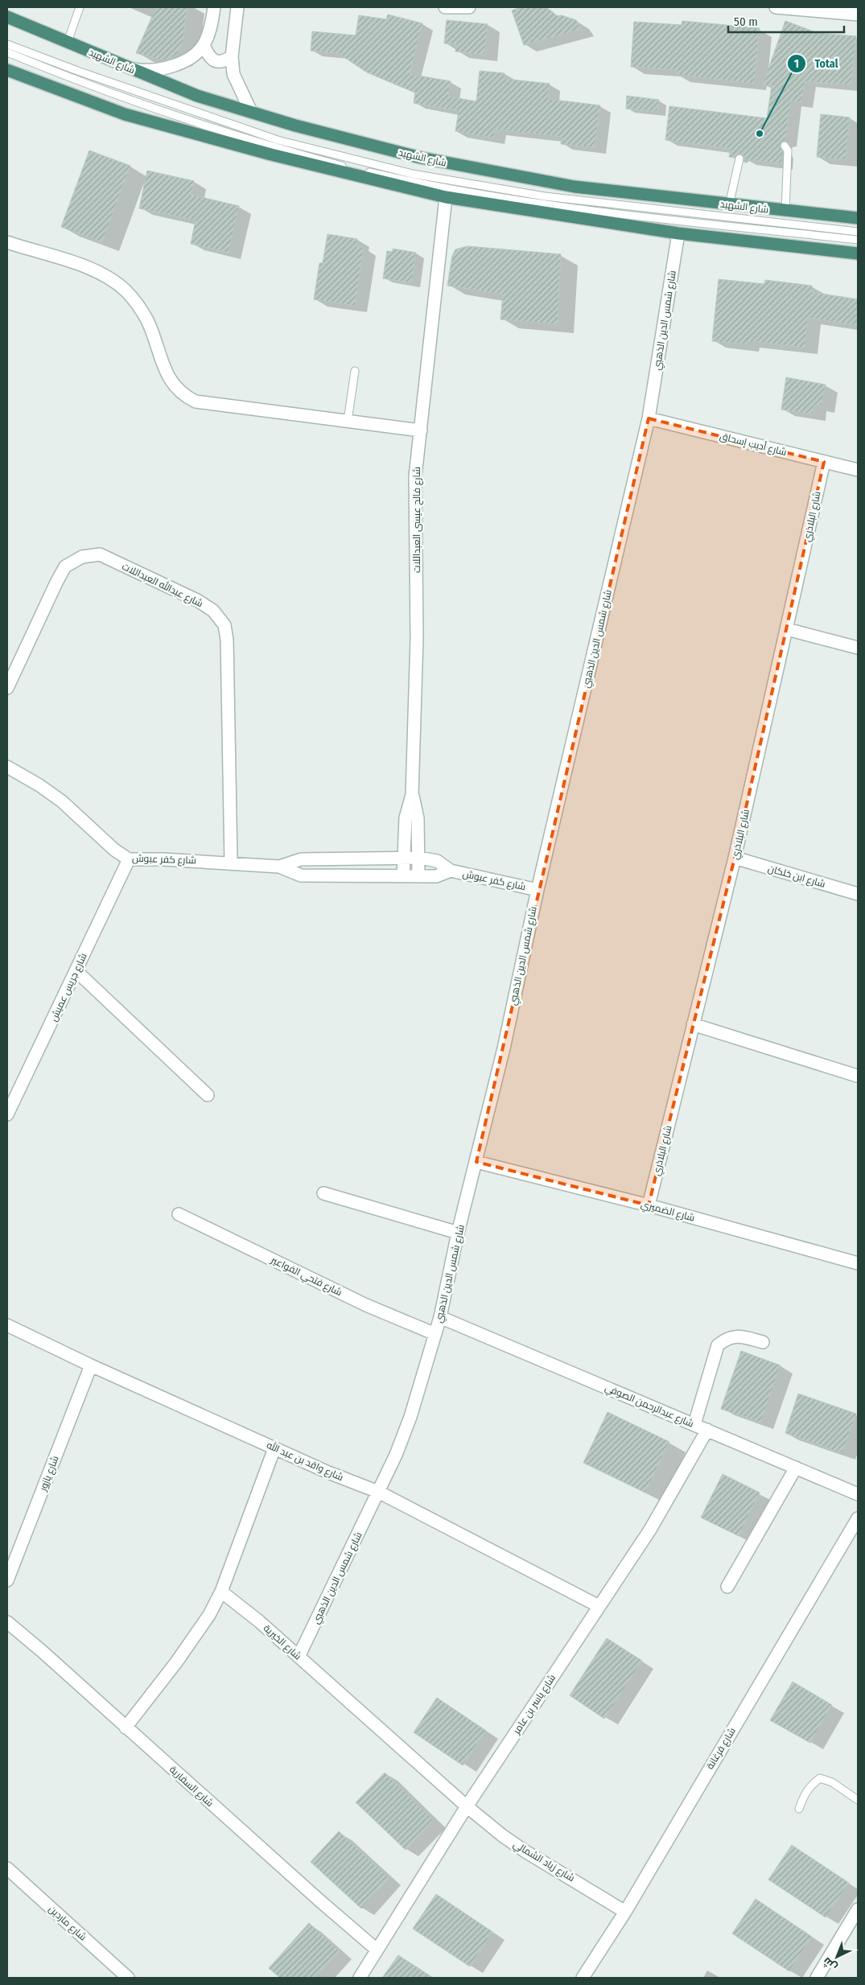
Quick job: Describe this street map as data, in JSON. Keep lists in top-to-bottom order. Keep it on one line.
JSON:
{"streets":{"highway":["شارع الشهيد"],"street":["شارع شمس الدين الذهبي","شارع أديب إسحاق","شارع البلاذري","شارع فالح عيسى العبداللات","شارع عبدالله العبداللات","شارع كفر عبوش","شارع ابن خلكان","شارع جريس عميش","شارع الضميري","شارع فتحي الفواعير","شارع عبدالرحمن الصوفي","شارع واقد بن عبد الله","شارع يازور","شارع الخيرية","شارع ياسر بن عامر","شارع فرغانة","شارع السفارية","شارع زياد الشمالي","شارع ماردين"]},"crossings":[["شارع شمس الدين الذهبي","شارع أديب إسحاق"],["شارع شمس الدين الذهبي","شارع كفر عبوش"],["شارع شمس الدين الذهبي","شارع الضميري"],["شارع شمس الدين الذهبي","شارع فتحي الفواعير"],["شارع شمس الدين الذهبي","شارع عبدالرحمن الصوفي"],["شارع شمس الدين الذهبي","شارع واقد بن عبد الله"],["شارع شمس الدين الذهبي","شارع الخيرية"],["شارع أديب إسحاق","شارع البلاذري"],["شارع البلاذري","شارع ابن خلكان"],["شارع البلاذري","شارع الضميري"],["شارع فالح عيسى العبداللات","شارع كفر عبوش"],["شارع عبدالله العبداللات","شارع كفر عبوش"],["شارع كفر عبوش","شارع جريس عميش"],["شارع عبدالرحمن الصوفي","شارع ياسر بن عامر"],["شارع واقد بن عبد الله","شارع يازور"],["شارع واقد بن عبد الله","شارع ياسر بن عامر"],["شارع الخيرية","شارع ياسر بن عامر"],["شارع الخيرية","شارع زياد الشمالي"],["شارع ياسر بن عامر","شارع السفارية"],["شارع ياسر بن عامر","شارع زياد الشمالي"],["شارع فرغانة","شارع زياد الشمالي"]],"places":["Total"],"scale_bar":"50 m","north":"bottom left"}
